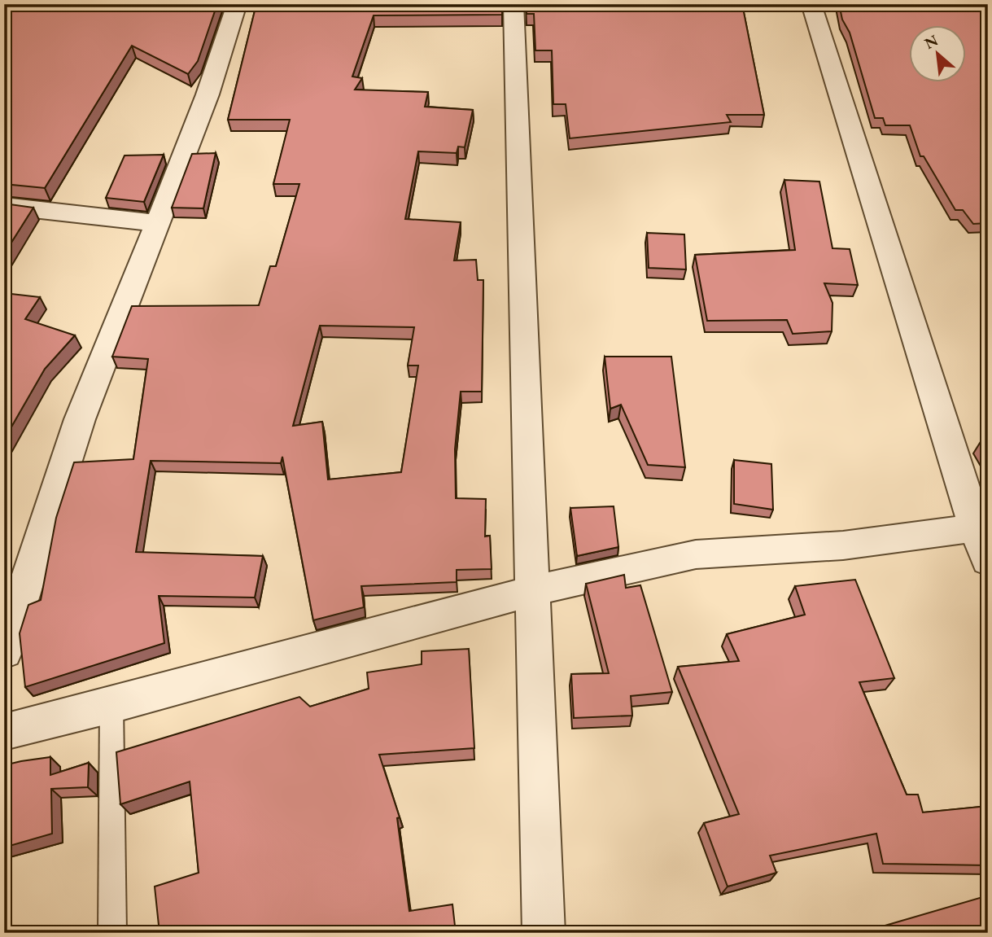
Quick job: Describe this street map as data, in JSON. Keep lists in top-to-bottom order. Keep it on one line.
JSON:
{"north":"top left"}
